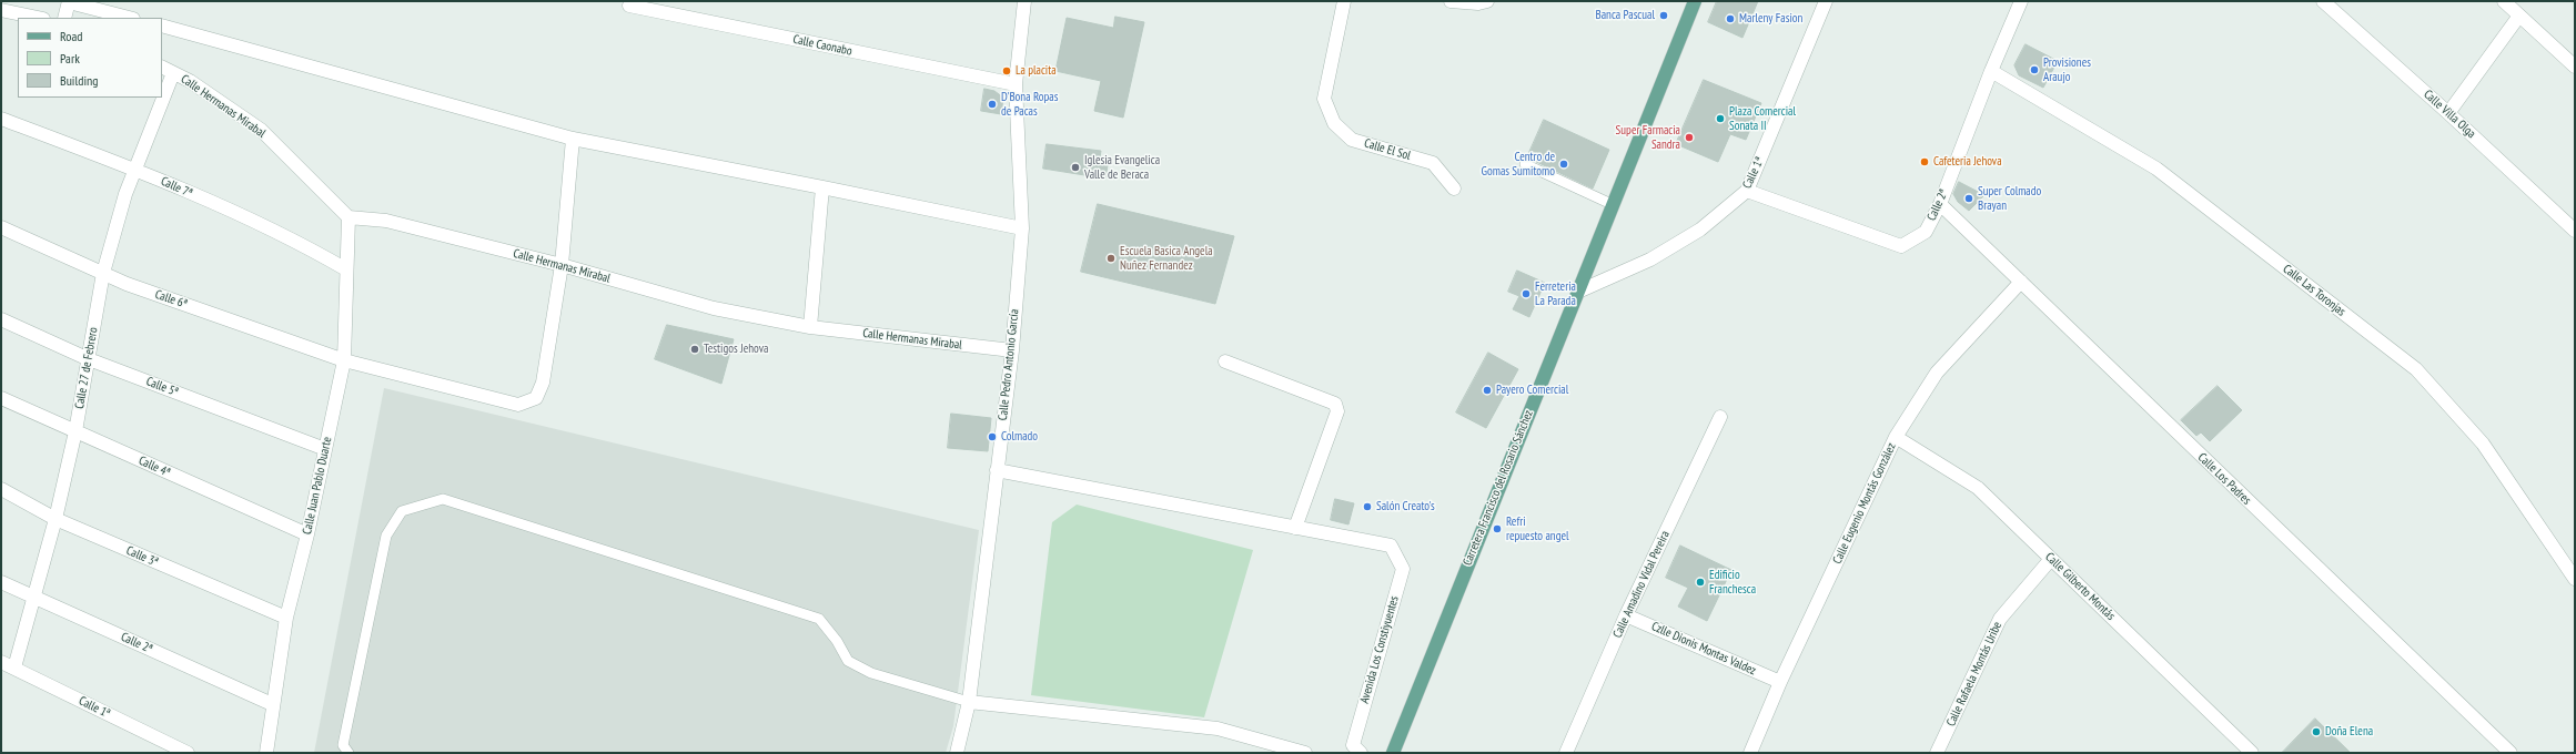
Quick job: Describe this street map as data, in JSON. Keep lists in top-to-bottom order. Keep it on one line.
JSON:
{"streets":{"main road":["Carretera Francisco del Rosario Sánchez"],"street":["Calle Caonabo","Calle Hermanas Mirabal","Calle Villa Olga","Calle El Sol","Calle 1ª","Calle 7ª","Calle 2ª","Calle Las Toronjas","Calle 6ª","Calle Pedro Antonio García","Calle 27 de Febrero","Calle 5ª","Calle 4ª","Calle Los Padres","Calle Juan Pablo Duarte","Calle Eugenio Montás González","Calle 3ª","Calle Amadino Vidal Pereira","Calle Gilberto Montás","Czlle Dionis Montas Valdez","Avenida Los Constiyuentes","Calle Rafaela Montás Uribe"]},"crossings":[["Calle Caonabo","Calle Pedro Antonio García"],["Calle Hermanas Mirabal","Calle 6ª"],["Calle Hermanas Mirabal","Calle Pedro Antonio García"],["Calle Hermanas Mirabal","Calle 27 de Febrero"],["Calle Hermanas Mirabal","Calle Juan Pablo Duarte"],["Calle 1ª","Calle 2ª"],["Calle 1ª","Calle 27 de Febrero"],["Calle 1ª","Carretera Francisco del Rosario Sánchez"],["Calle 7ª","Calle 27 de Febrero"],["Calle 7ª","Calle Juan Pablo Duarte"],["Calle 2ª","Calle Las Toronjas"],["Calle 2ª","Calle 27 de Febrero"],["Calle 2ª","Calle Los Padres"],["Calle 2ª","Calle Juan Pablo Duarte"],["Calle 6ª","Calle 27 de Febrero"],["Calle 6ª","Calle Juan Pablo Duarte"],["Calle 27 de Febrero","Calle 5ª"],["Calle 27 de Febrero","Calle 4ª"],["Calle 27 de Febrero","Calle 3ª"],["Calle 5ª","Calle Juan Pablo Duarte"],["Calle 4ª","Calle Juan Pablo Duarte"],["Calle Los Padres","Calle Eugenio Montás González"],["Calle Juan Pablo Duarte","Calle 3ª"],["Calle Eugenio Montás González","Calle Gilberto Montás"],["Calle Eugenio Montás González","Czlle Dionis Montas Valdez"],["Calle Amadino Vidal Pereira","Czlle Dionis Montas Valdez"],["Calle Gilberto Montás","Calle Rafaela Montás Uribe"]],"places":["Banca Pascual","Marleny Fasion","Provisiones Araujo","La placita","D'Bona Ropas de Pacas","Plaza Comercial Sonata II","Super Farmacia Sandra","Cafeteria Jehova","Centro de Gomas Sumitomo","Iglesia Evangelica Valle de Beraca","Super Colmado Brayan","Escuela Basica Angela Nuñez Fernandez","Ferreteria La Parada","Testigos Jehova","Payero Comercial","Colmado","Salón Creato's","Refri repuesto angel","Edificio Franchesca","Doña Elena"],"legend":["Road","Park","Building"]}
